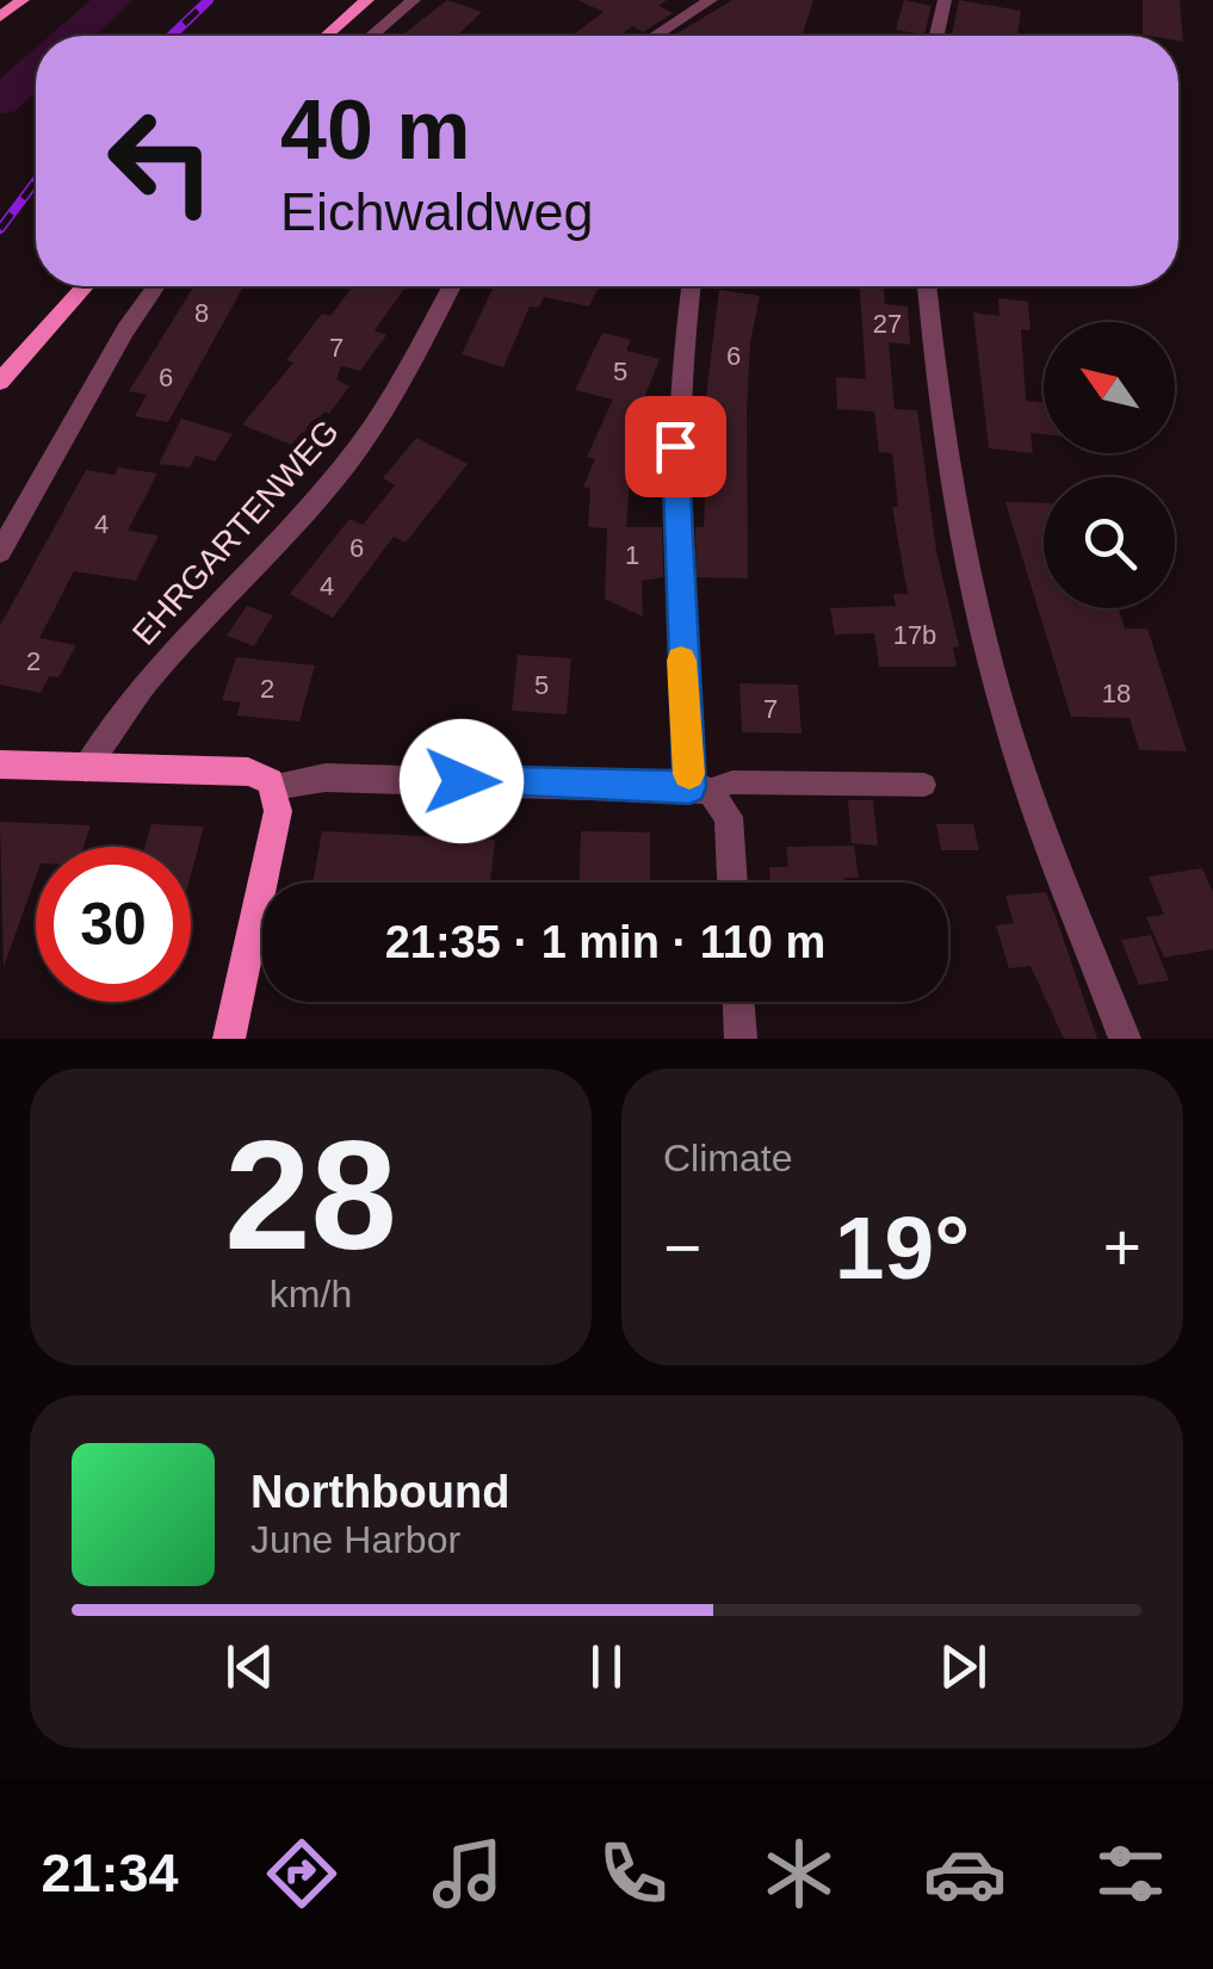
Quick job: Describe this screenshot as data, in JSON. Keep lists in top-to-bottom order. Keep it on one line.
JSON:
{"streets":{"street":["EHRGARTENWEG"]},"house_numbers":["8","27","7","6","5","6","4","6","1","4","17b","2","5","2","18","7"],"north":"top left","page":{"turn":["40 m","Eichwaldweg"],"limit":"30","trip":"21:35 · 1 min · 110 m","tile":[["28","km/h"],"Climate"],"heat":["−","19°","+"],"song":["Northbound","June Harbor"],"tabs":"21:34"}}
